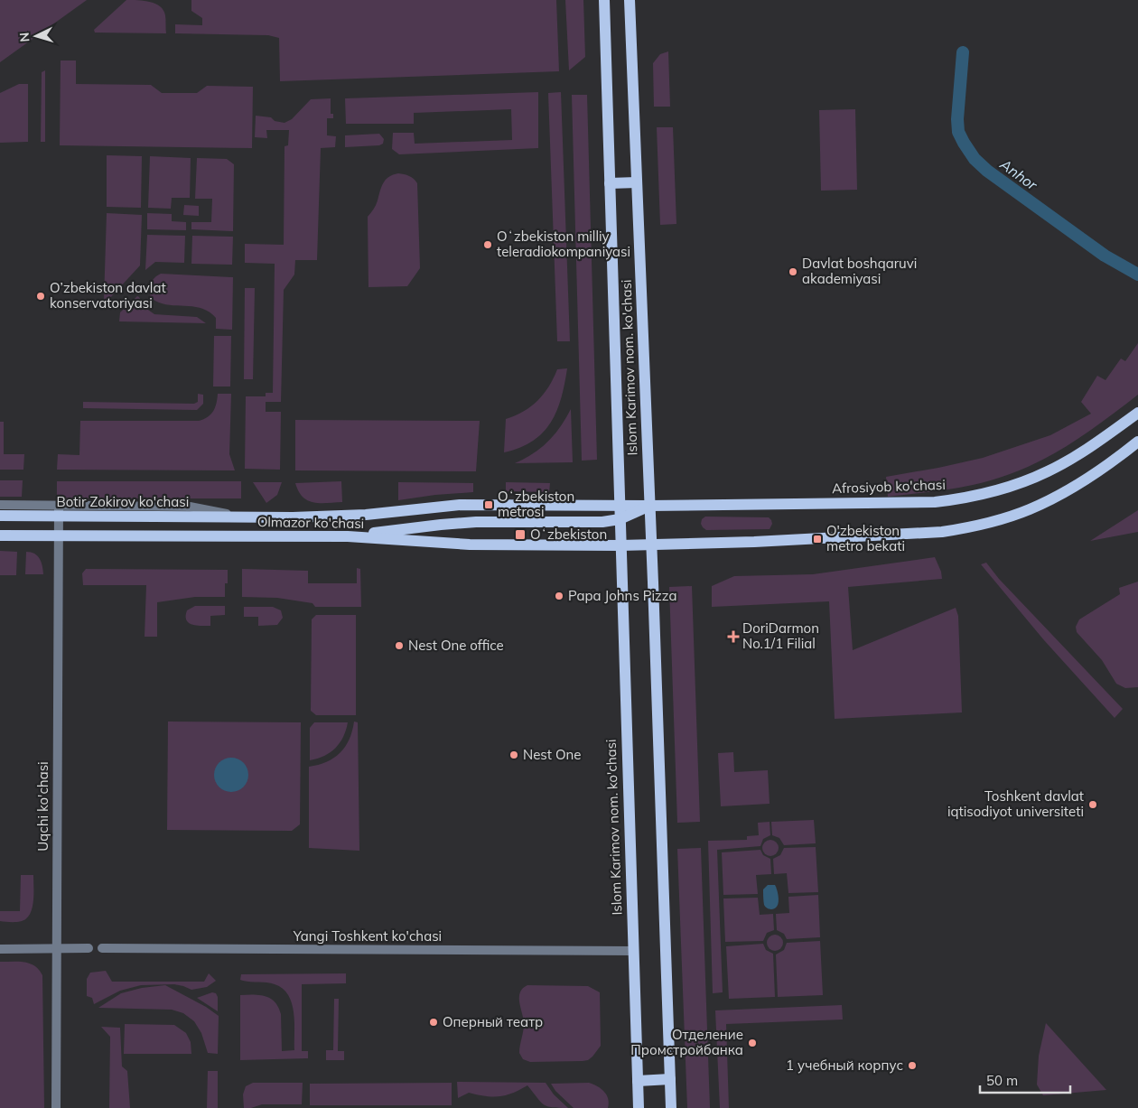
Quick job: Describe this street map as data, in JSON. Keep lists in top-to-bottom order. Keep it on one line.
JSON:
{"streets":{"main road":["Islom Karimov nom. ko'chasi","Afrosiyob ko'chasi","Botir Zokirov ko'chasi","Olmazor ko'chasi"],"street":["Uqchi ko'chasi","Yangi Toshkent ko'chasi"]},"crossings":[["Islom Karimov nom. ko'chasi","Afrosiyob ko'chasi"],["Islom Karimov nom. ko'chasi","Botir Zokirov ko'chasi"],["Islom Karimov nom. ko'chasi","Olmazor ko'chasi"],["Islom Karimov nom. ko'chasi","Yangi Toshkent ko'chasi"],["Afrosiyob ko'chasi","Botir Zokirov ko'chasi"],["Botir Zokirov ko'chasi","Uqchi ko'chasi"],["Olmazor ko'chasi","Uqchi ko'chasi"]],"water":["Anhor"],"places":{"other":["Oʻzbekiston milliy teleradiokompaniyasi","Davlat boshqaruvi akademiyasi","O’zbekiston davlat konservatoriyasi","Papa Johns Pizza","Nest One office","Nest One","Toshkent davlat iqtisodiyot universiteti","Оперный театр","Отделение Промстройбанка","1 учебный корпус"],"transit":["Oʻzbekiston metrosi","Oʻzbekiston","O'zbekiston metro bekati"],"health":["DoriDarmon No.1/1 Filial"]},"scale_bar":"50 m","north":"left"}
